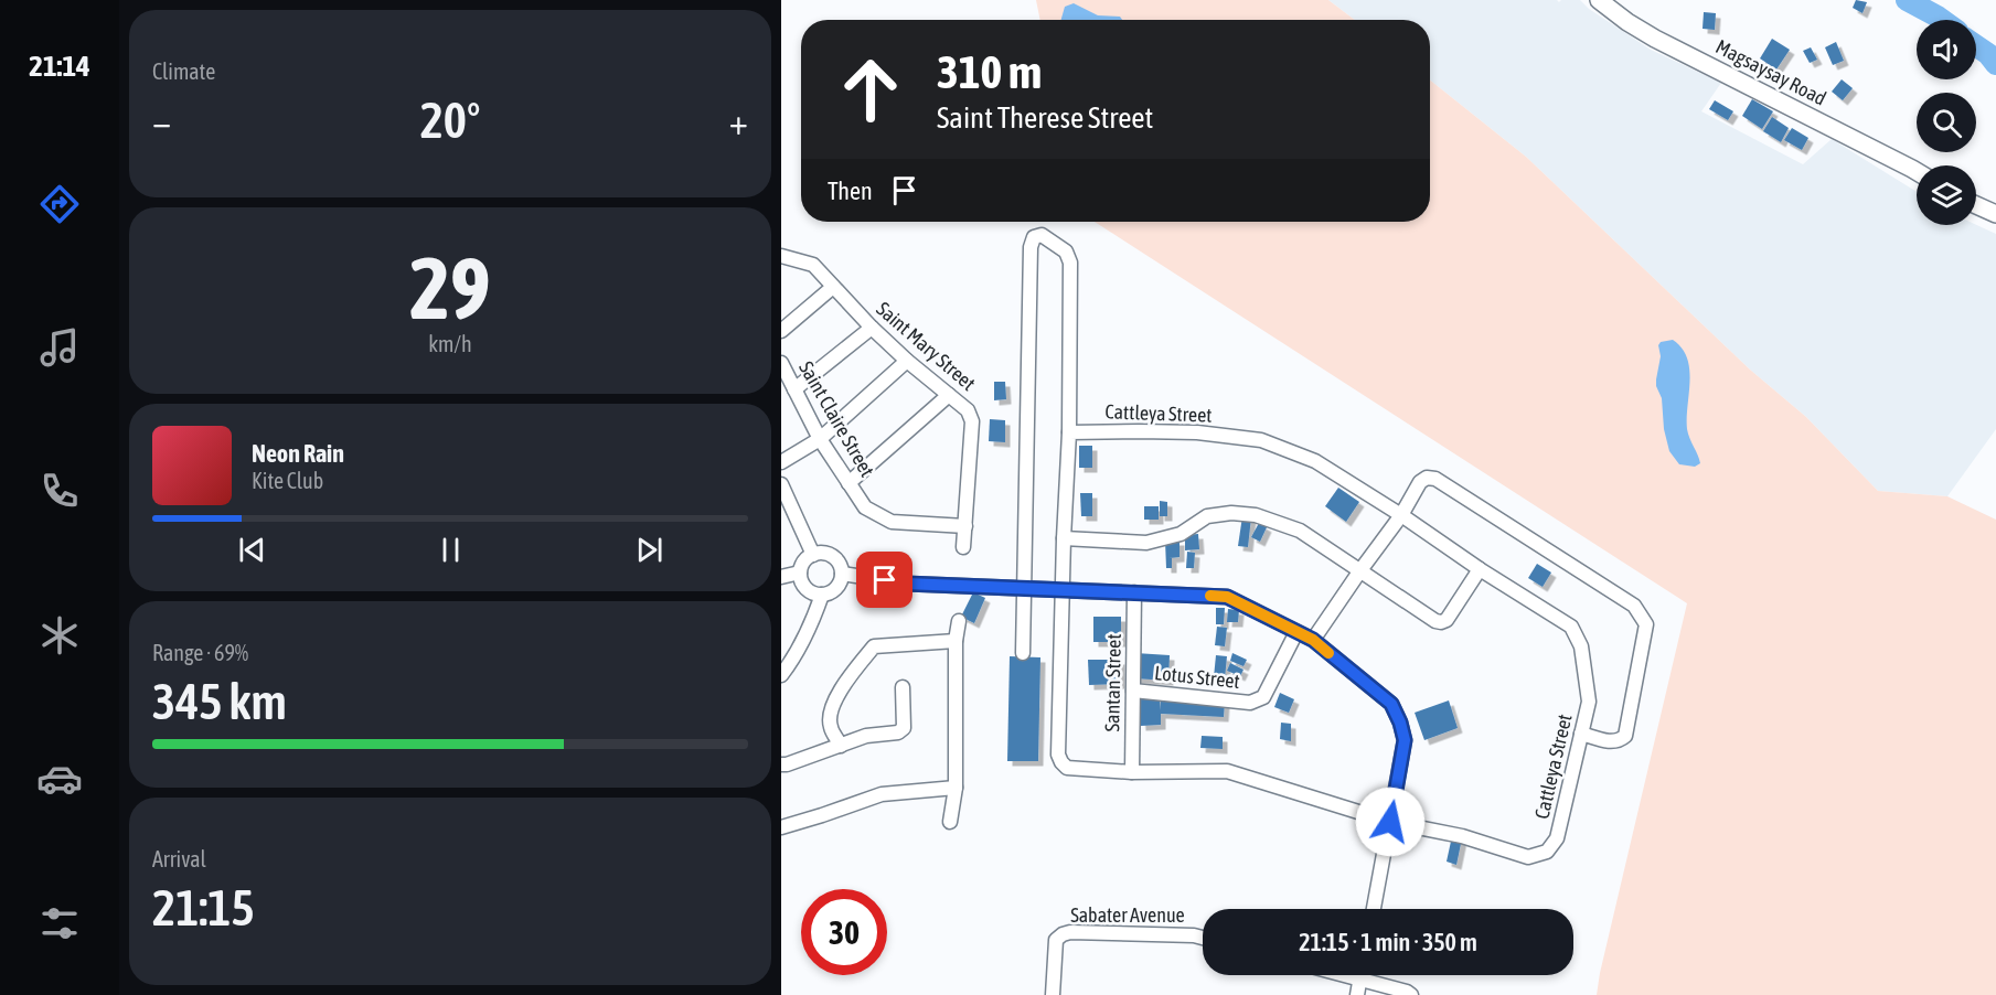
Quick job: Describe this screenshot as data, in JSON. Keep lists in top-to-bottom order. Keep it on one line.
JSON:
{"streets":{"main road":["Magsaysay Road"],"street":["Saint Mary Street","Cattleya Street","Saint Claire Street","Lotus Street","Santan Street","Sabater Avenue"]},"crossings":[["Saint Mary Street","Saint Claire Street"],["Cattleya Street","Santan Street"],["Lotus Street","Santan Street"]],"page":{"tabs":"21:14","tile":["Climate",["29","km/h"],["Range · 69%","345 km"],["Arrival","21:15"]],"turn":["310 m","Saint Therese Street"],"heat":["−","20°","+"],"then":"Then","song":["Neon Rain","Kite Club"],"limit":"30","trip":"21:15 · 1 min · 350 m"}}
